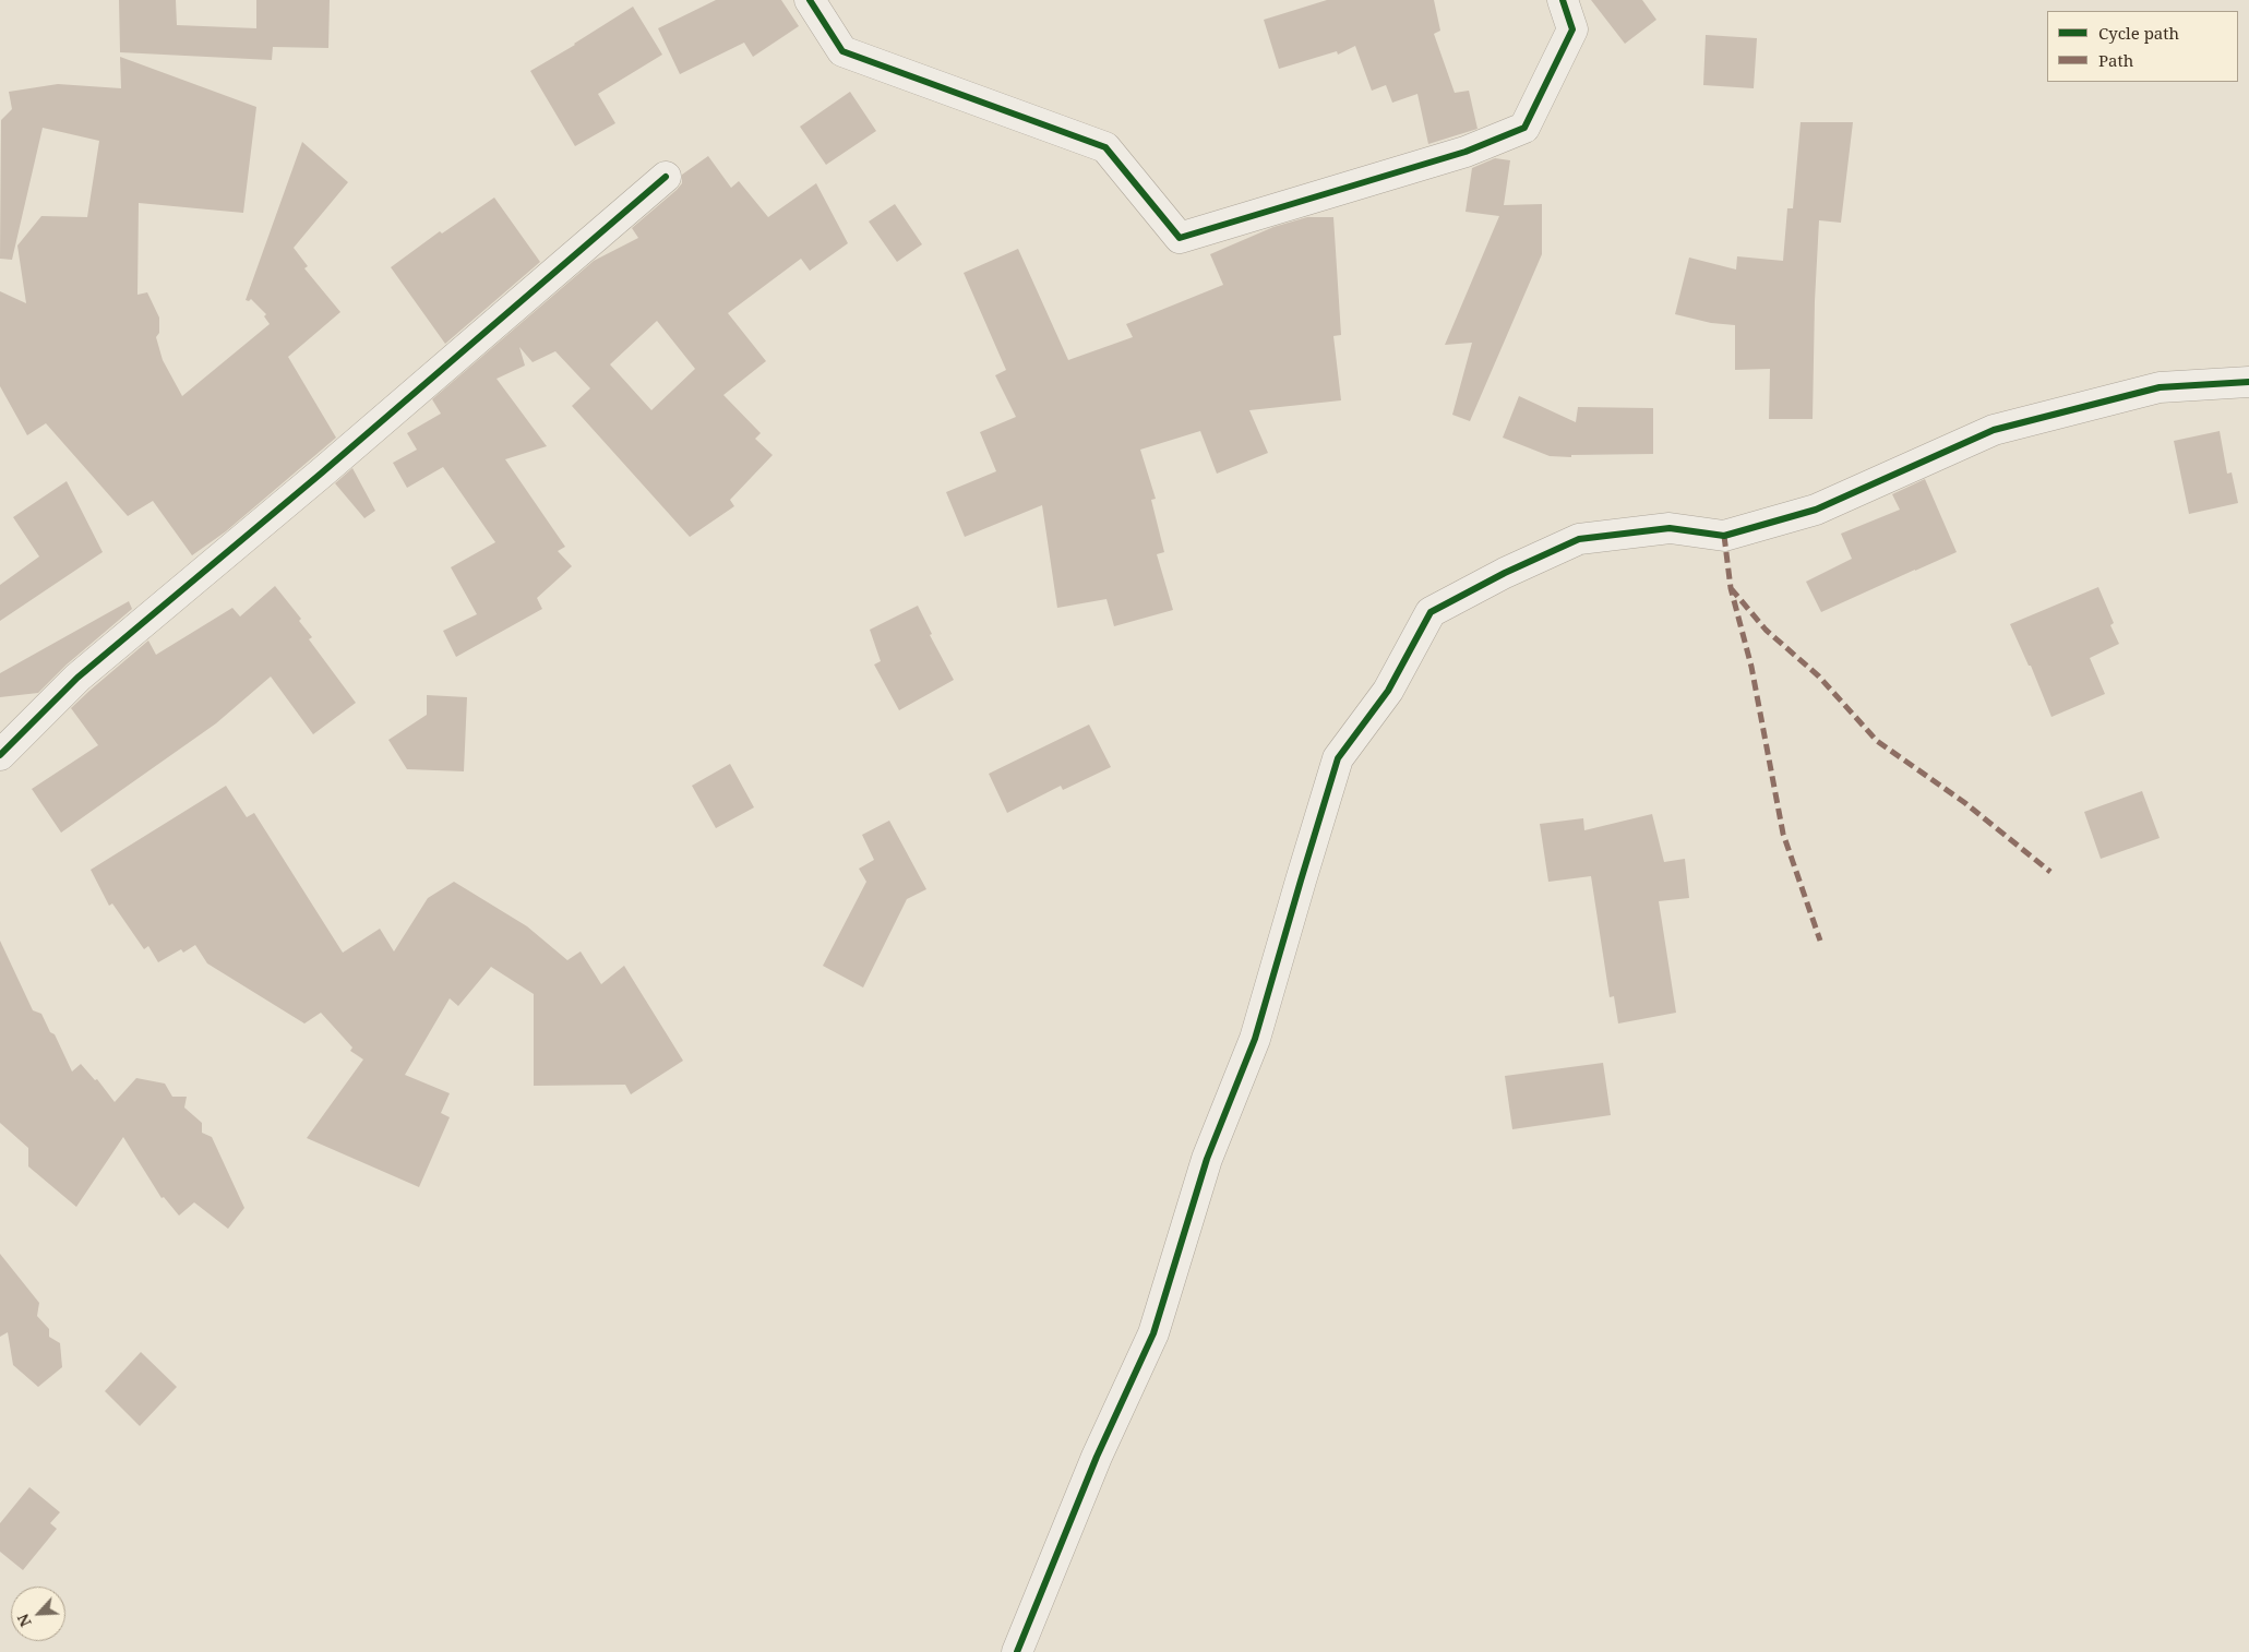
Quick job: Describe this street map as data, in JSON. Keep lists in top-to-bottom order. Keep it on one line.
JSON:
{"legend":["Cycle path","Path"],"north":"bottom left"}
